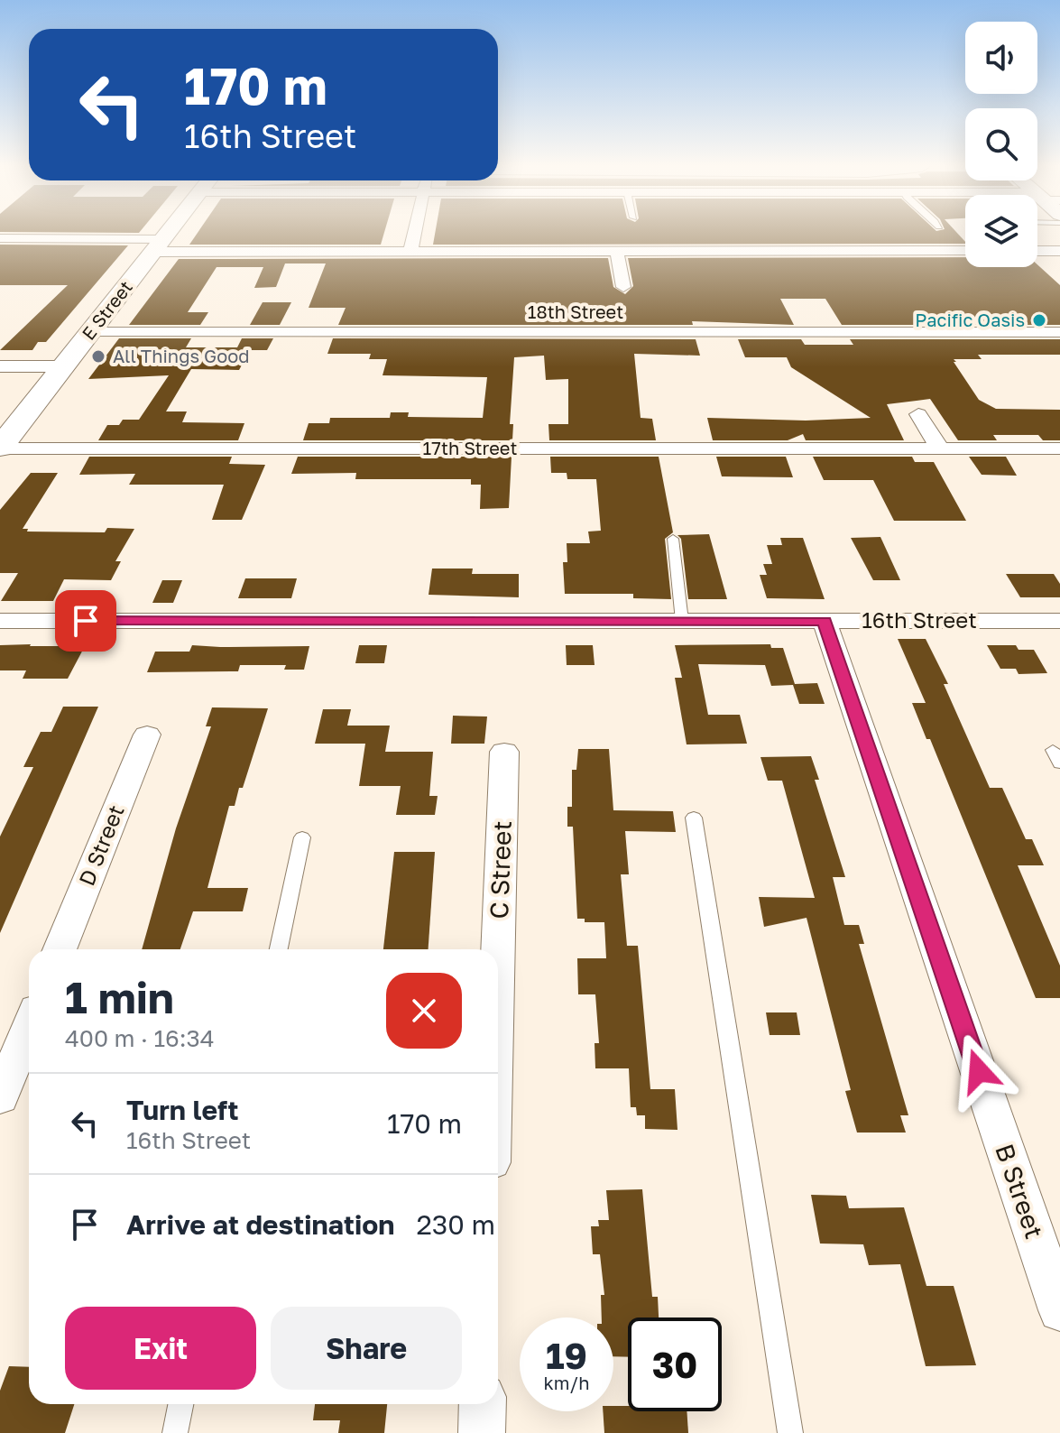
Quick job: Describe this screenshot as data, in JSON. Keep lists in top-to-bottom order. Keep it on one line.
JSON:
{"streets":{"street":["E Street","18th Street","17th Street","16th Street","D Street","C Street","B Street"]},"crossings":[["E Street","18th Street"],["E Street","17th Street"],["16th Street","B Street"]],"places":["Pacific Oasis","All Things Good"],"page":{"turn":["170 m","16th Street"],"heading":["1 min","400 m · 16:34"],"list":[{"name":"Turn left","note":"16th Street","value":"170 m"},{"name":"Arrive at destination","value":"230 m"}],"buttons":["Exit","Share"],"speed":"19 km/h","limit":"30"}}
